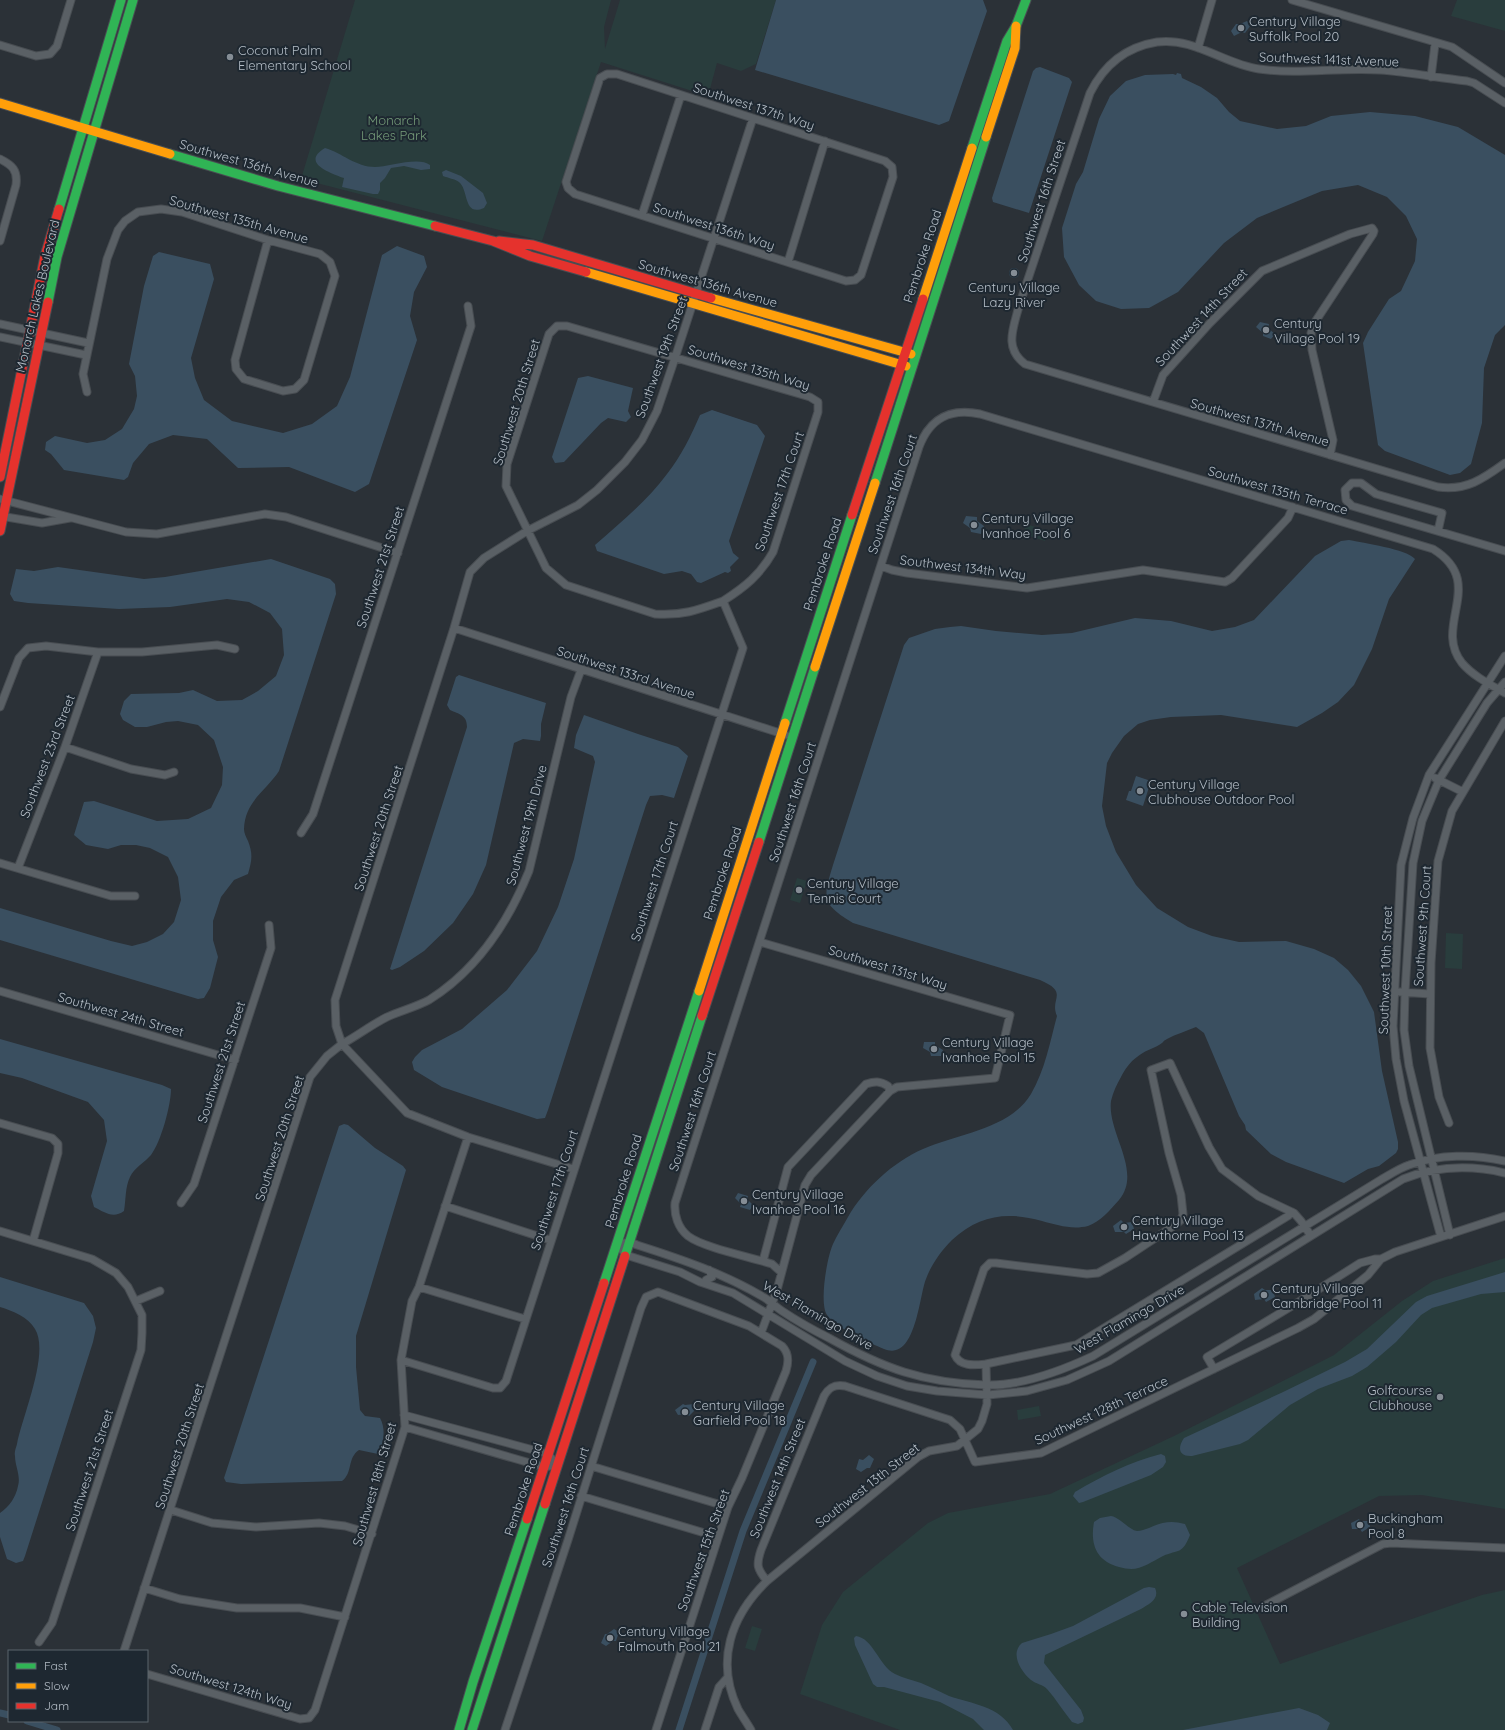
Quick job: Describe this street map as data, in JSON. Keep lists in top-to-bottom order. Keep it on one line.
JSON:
{"streets":{"main road":["Southwest 136th Avenue","Pembroke Road","Monarch Lakes Boulevard"],"street":["Southwest 141st Avenue","Southwest 137th Way","Southwest 16th Street","Southwest 135th Avenue","Southwest 136th Way","Southwest 14th Street","Southwest 19th Street","Southwest 135th Way","Southwest 20th Street","Southwest 137th Avenue","Southwest 135th Terrace","Southwest 17th Court","Southwest 16th Court","Southwest 21st Street","Southwest 134th Way","Southwest 133rd Avenue","Southwest 23rd Street","Southwest 19th Drive","Southwest 9th Court","Southwest 131st Way","Southwest 10th Street","Southwest 24th Street","West Flamingo Drive","Southwest 128th Terrace","Southwest 18th Street","Southwest 13th Street","Southwest 15th Street","Southwest 124th Way"]},"crossings":[["Southwest 141st Avenue","Southwest 16th Street"],["Southwest 137th Way","Southwest 136th Way"],["Southwest 137th Way","Southwest 19th Street"],["Southwest 136th Avenue","Pembroke Road"],["Southwest 136th Avenue","Monarch Lakes Boulevard"],["Southwest 136th Avenue","Southwest 19th Street"],["Southwest 16th Street","Southwest 137th Avenue"],["Southwest 136th Way","Southwest 19th Street"],["Pembroke Road","Southwest 133rd Avenue"],["Pembroke Road","West Flamingo Drive"],["Southwest 14th Street","Southwest 137th Avenue"],["Southwest 14th Street","Southwest 128th Terrace"],["Southwest 14th Street","Southwest 13th Street"],["Southwest 19th Street","Southwest 135th Way"],["Southwest 19th Street","Southwest 20th Street"],["Southwest 135th Way","Southwest 20th Street"],["Southwest 135th Way","Southwest 17th Court"],["Southwest 20th Street","Southwest 17th Court"],["Southwest 20th Street","Southwest 133rd Avenue"],["Southwest 20th Street","Southwest 19th Drive"],["Southwest 135th Terrace","Southwest 16th Court"],["Southwest 135th Terrace","Southwest 134th Way"],["Southwest 135th Terrace","Southwest 10th Street"],["Southwest 17th Court","Southwest 133rd Avenue"],["Southwest 17th Court","Southwest 18th Street"],["Southwest 16th Court","Southwest 134th Way"],["Southwest 16th Court","Southwest 131st Way"],["Southwest 16th Court","Southwest 15th Street"],["Southwest 21st Street","Southwest 24th Street"],["Southwest 133rd Avenue","Southwest 19th Drive"],["Southwest 10th Street","West Flamingo Drive"],["Southwest 10th Street","Southwest 128th Terrace"],["West Flamingo Drive","Southwest 13th Street"],["Southwest 128th Terrace","Southwest 13th Street"],["Southwest 18th Street","Southwest 124th Way"]],"parks":["Monarch Lakes Park"],"places":["Century Village Suffolk Pool 20","Coconut Palm Elementary School","Century Village Lazy River","Century Village Pool 19","Century Village Ivanhoe Pool 6","Century Village Clubhouse Outdoor Pool","Century Village Tennis Court","Century Village Ivanhoe Pool 15","Century Village Ivanhoe Pool 16","Century Village Hawthorne Pool 13","Century Village Cambridge Pool 11","Golfcourse Clubhouse","Century Village Garfield Pool 18","Buckingham Pool 8","Cable Television Building","Century Village Falmouth Pool 21"],"legend":["Fast","Slow","Jam"]}
